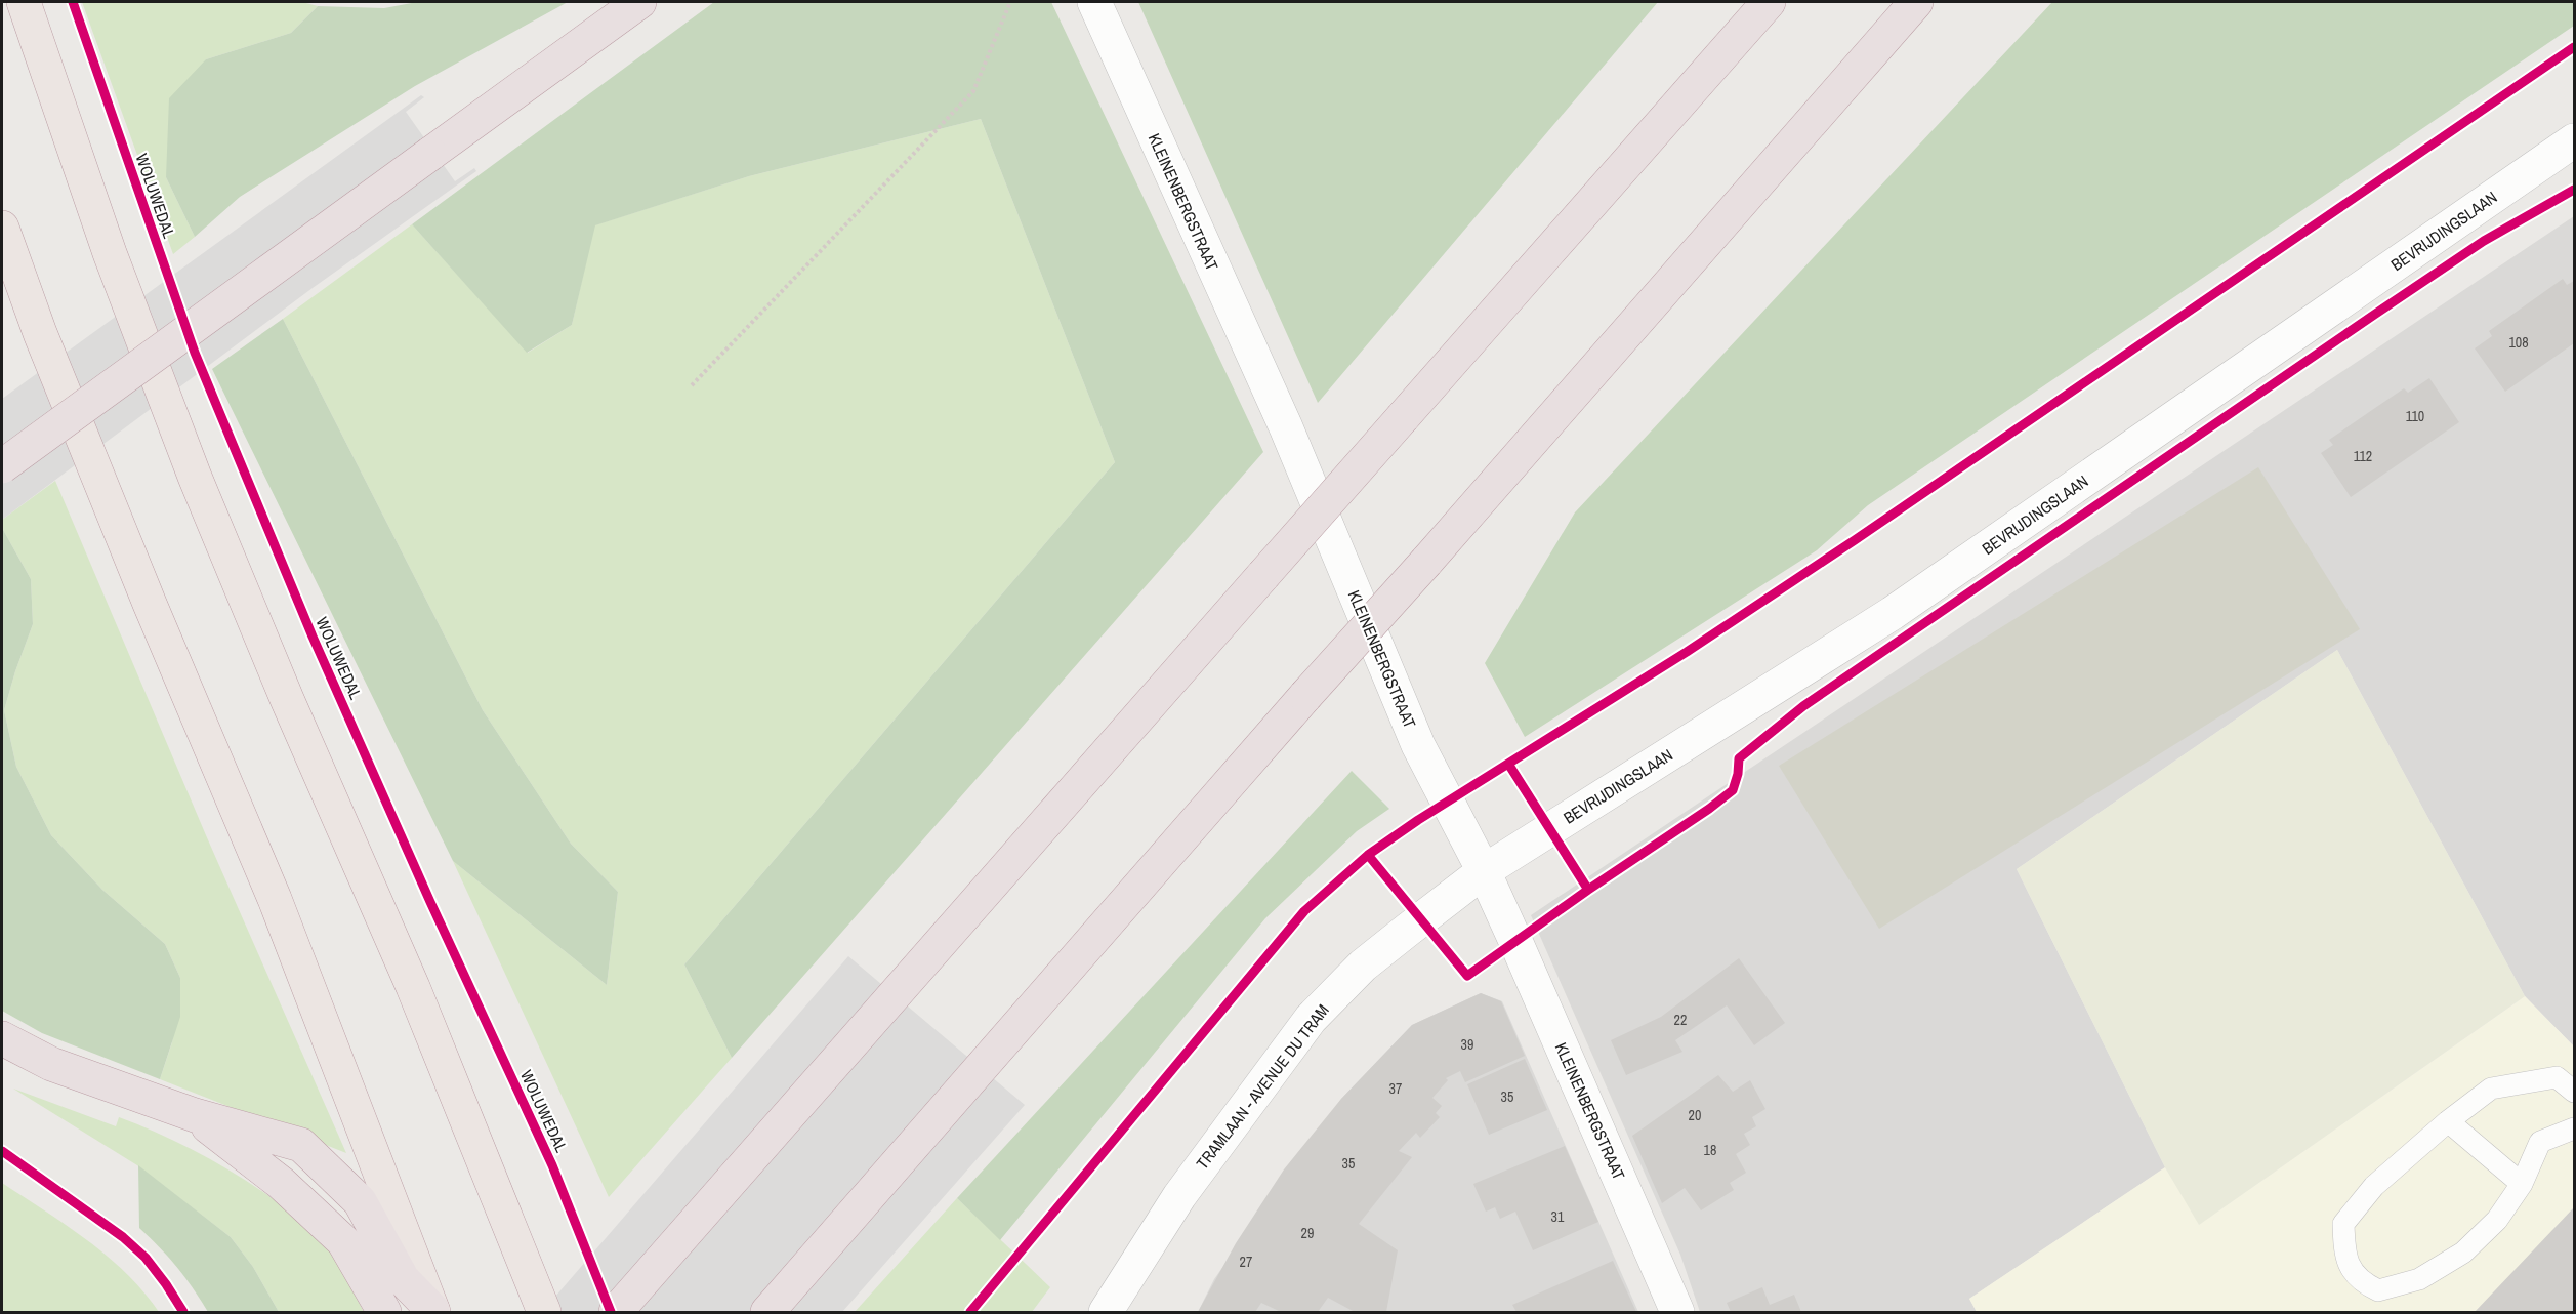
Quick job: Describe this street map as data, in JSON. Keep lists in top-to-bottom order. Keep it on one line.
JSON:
{"streets":{"street":["KLEINENBERGSTRAAT","BEVRIJDINGSLAAN","TRAMLAAN - AVENUE DU TRAM"],"cycle path":["WOLUWEDAL"]},"crossings":[["KLEINENBERGSTRAAT","BEVRIJDINGSLAAN"],["KLEINENBERGSTRAAT","TRAMLAAN - AVENUE DU TRAM"],["BEVRIJDINGSLAAN","TRAMLAAN - AVENUE DU TRAM"]],"house_numbers":["108","110","112","22","39","37","35","20","18","35","31","29","27"]}
